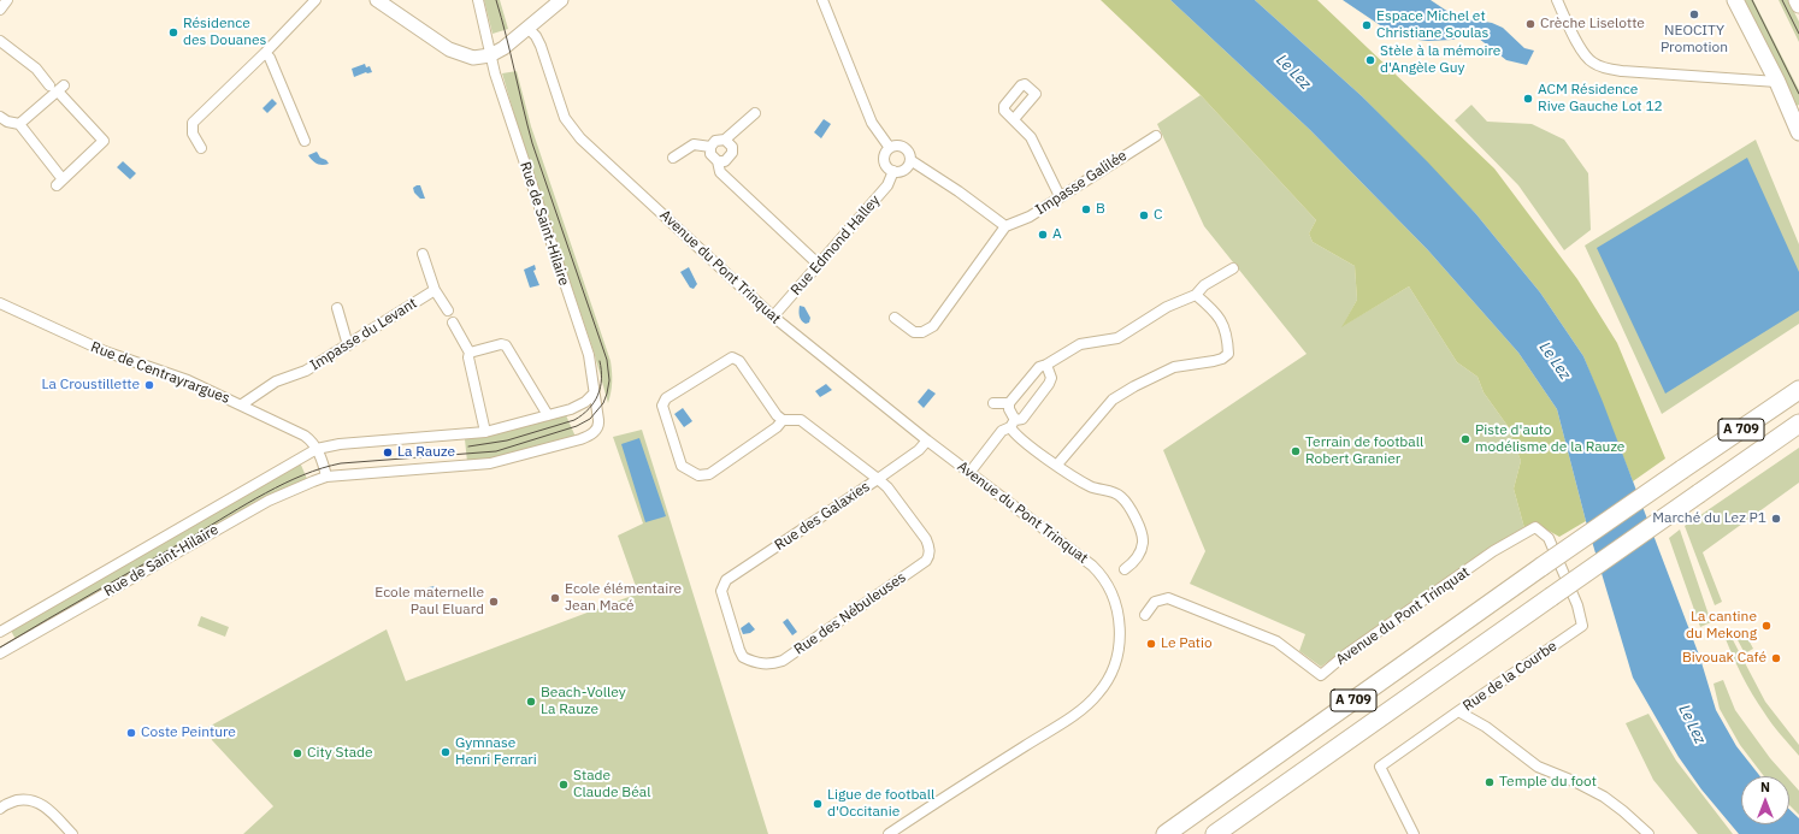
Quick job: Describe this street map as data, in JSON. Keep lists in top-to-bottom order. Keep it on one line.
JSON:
{"streets":{"highway":["A 709"],"street":["Impasse Galilée","Rue de Saint-Hilaire","Rue Edmond Halley","Avenue du Pont Trinquat","Impasse du Levant","Rue de Centrayrargues","Rue des Galaxies","Rue des Nébuleuses","Rue de la Courbe"]},"crossings":[["Rue de Saint-Hilaire","Rue de Centrayrargues"],["Rue Edmond Halley","Avenue du Pont Trinquat"],["Avenue du Pont Trinquat","Rue des Galaxies"],["Avenue du Pont Trinquat","Rue de la Courbe"],["Impasse du Levant","Rue de Centrayrargues"],["Rue des Galaxies","Rue des Nébuleuses"]],"water":["Le Lez"],"places":["NEOCITY Promotion","Crèche Liselotte","Espace Michel et Christiane Soulas","Résidence des Douanes","Stèle à la mémoire d'Angèle Guy","ACM Résidence Rive Gauche Lot 12","B","C","A","La Croustillette","Piste d'auto modélisme de la Rauze","Terrain de football Robert Granier","La Rauze","Marché du Lez P1","Ecole élémentaire Jean Macé","Ecole maternelle Paul Eluard","La cantine du Mekong","Le Patio","Bivouak Café","Beach-Volley La Rauze","Coste Peinture","Gymnase Henri Ferrari","City Stade","Temple du foot","Stade Claude Béal","Ligue de football d'Occitanie"],"north":"top"}
